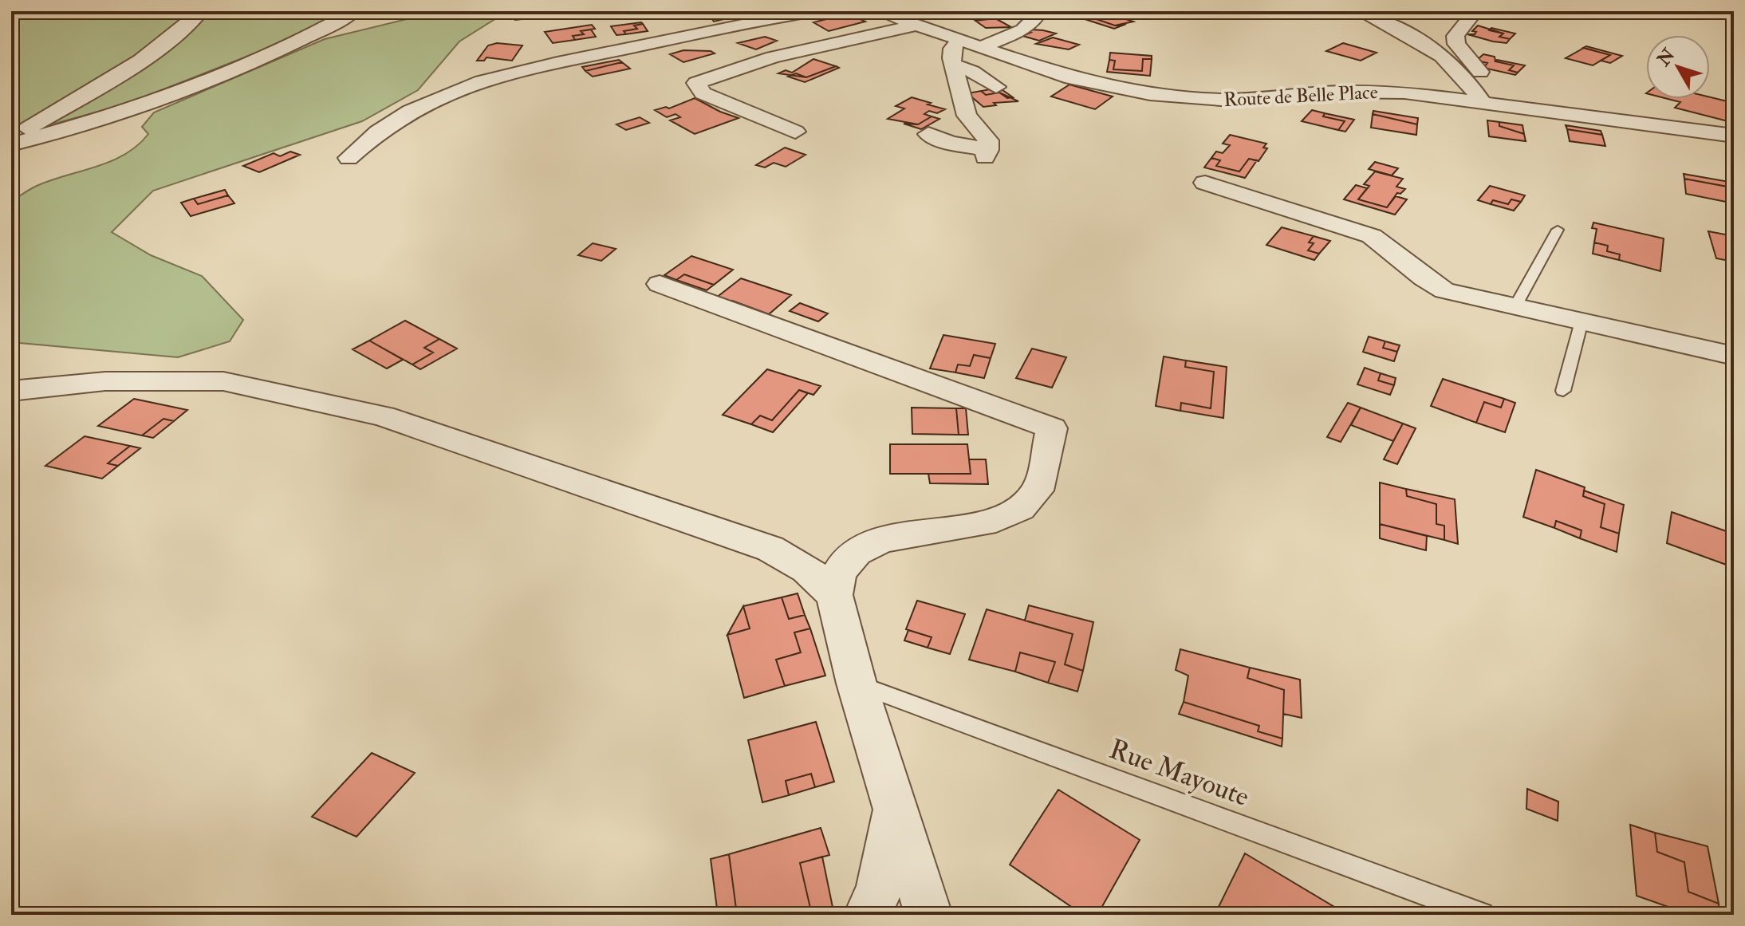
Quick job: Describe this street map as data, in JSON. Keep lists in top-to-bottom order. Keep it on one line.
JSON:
{"streets":{"street":["Route de Belle Place"],"lane":["Rue Mayoute"]},"north":"top left"}
